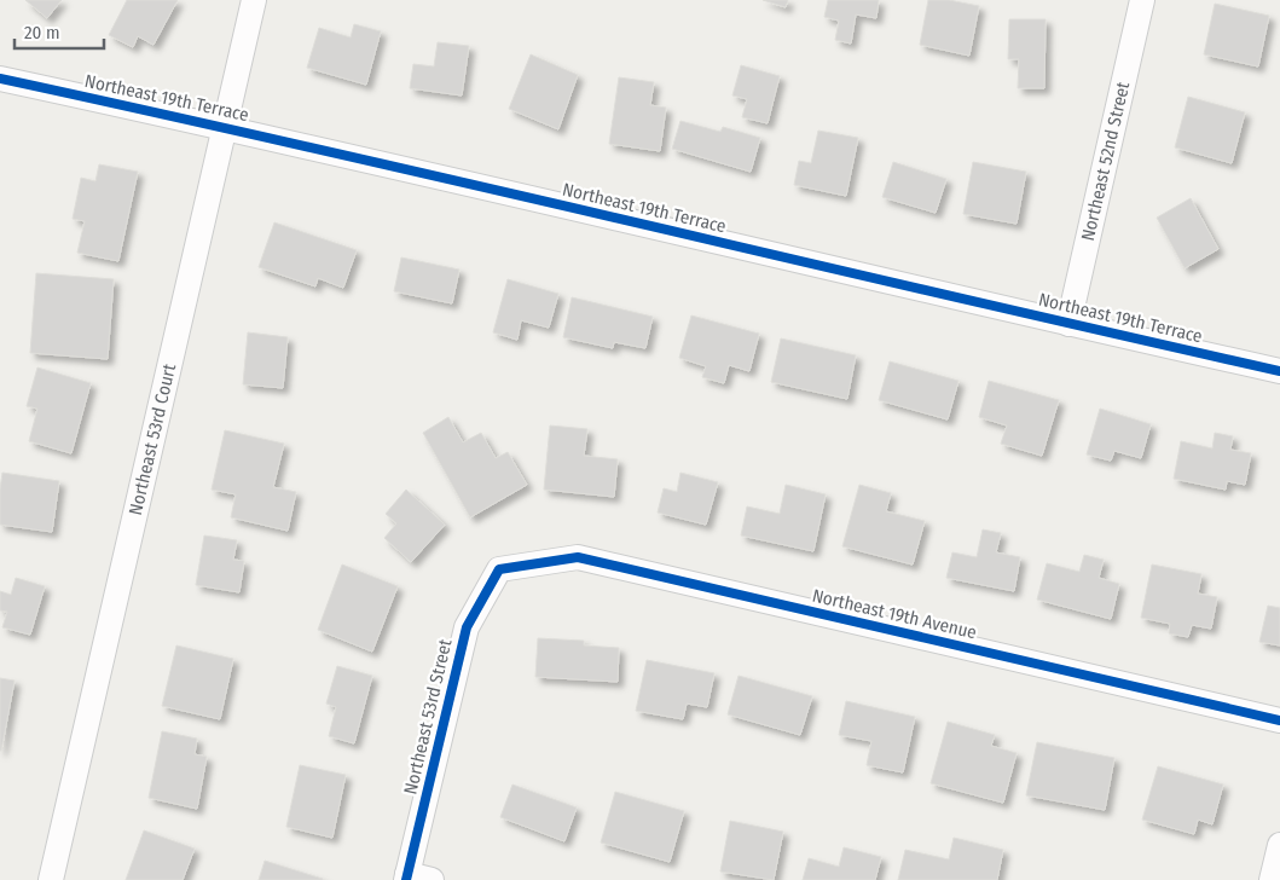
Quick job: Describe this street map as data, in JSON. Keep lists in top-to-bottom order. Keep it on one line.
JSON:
{"streets":{"street":["Northeast 19th Terrace","Northeast 52nd Street","Northeast 53rd Court","Northeast 19th Avenue","Northeast 53rd Street"]},"crossings":[["Northeast 19th Terrace","Northeast 52nd Street"],["Northeast 19th Terrace","Northeast 53rd Court"],["Northeast 19th Avenue","Northeast 53rd Street"]],"scale_bar":"20 m"}
